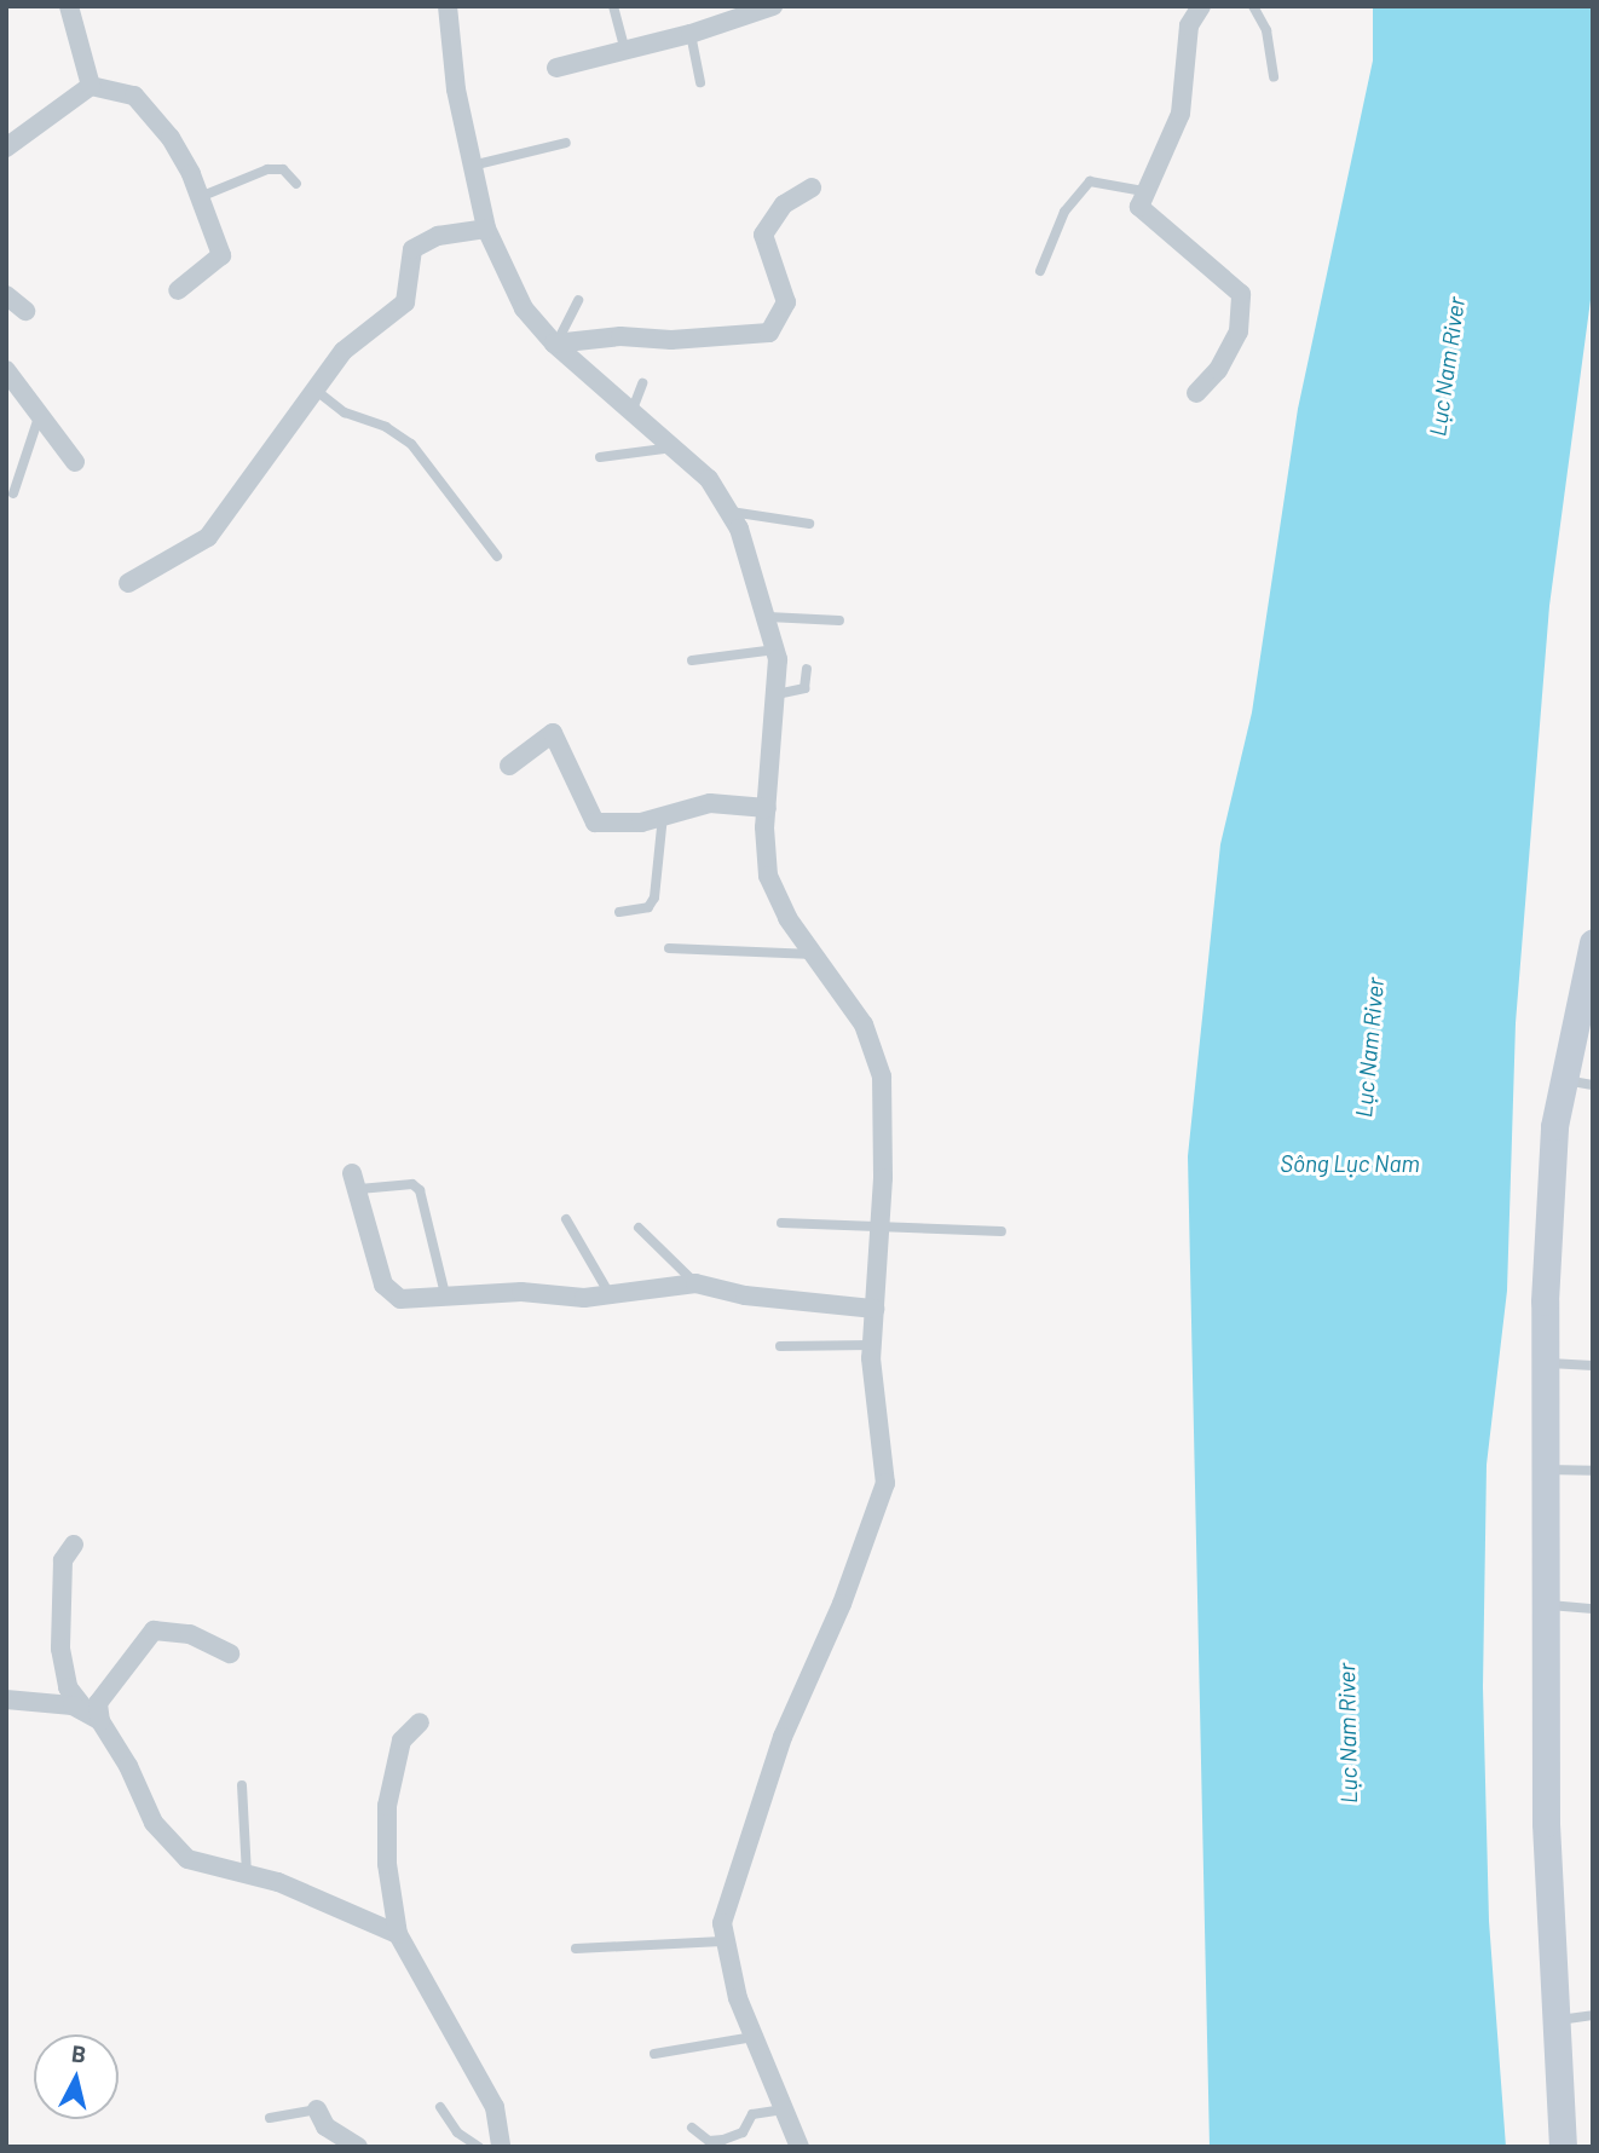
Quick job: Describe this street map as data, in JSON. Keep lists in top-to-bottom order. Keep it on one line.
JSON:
{"water":["Lục Nam River","Sông Lục Nam"],"north":"top"}
